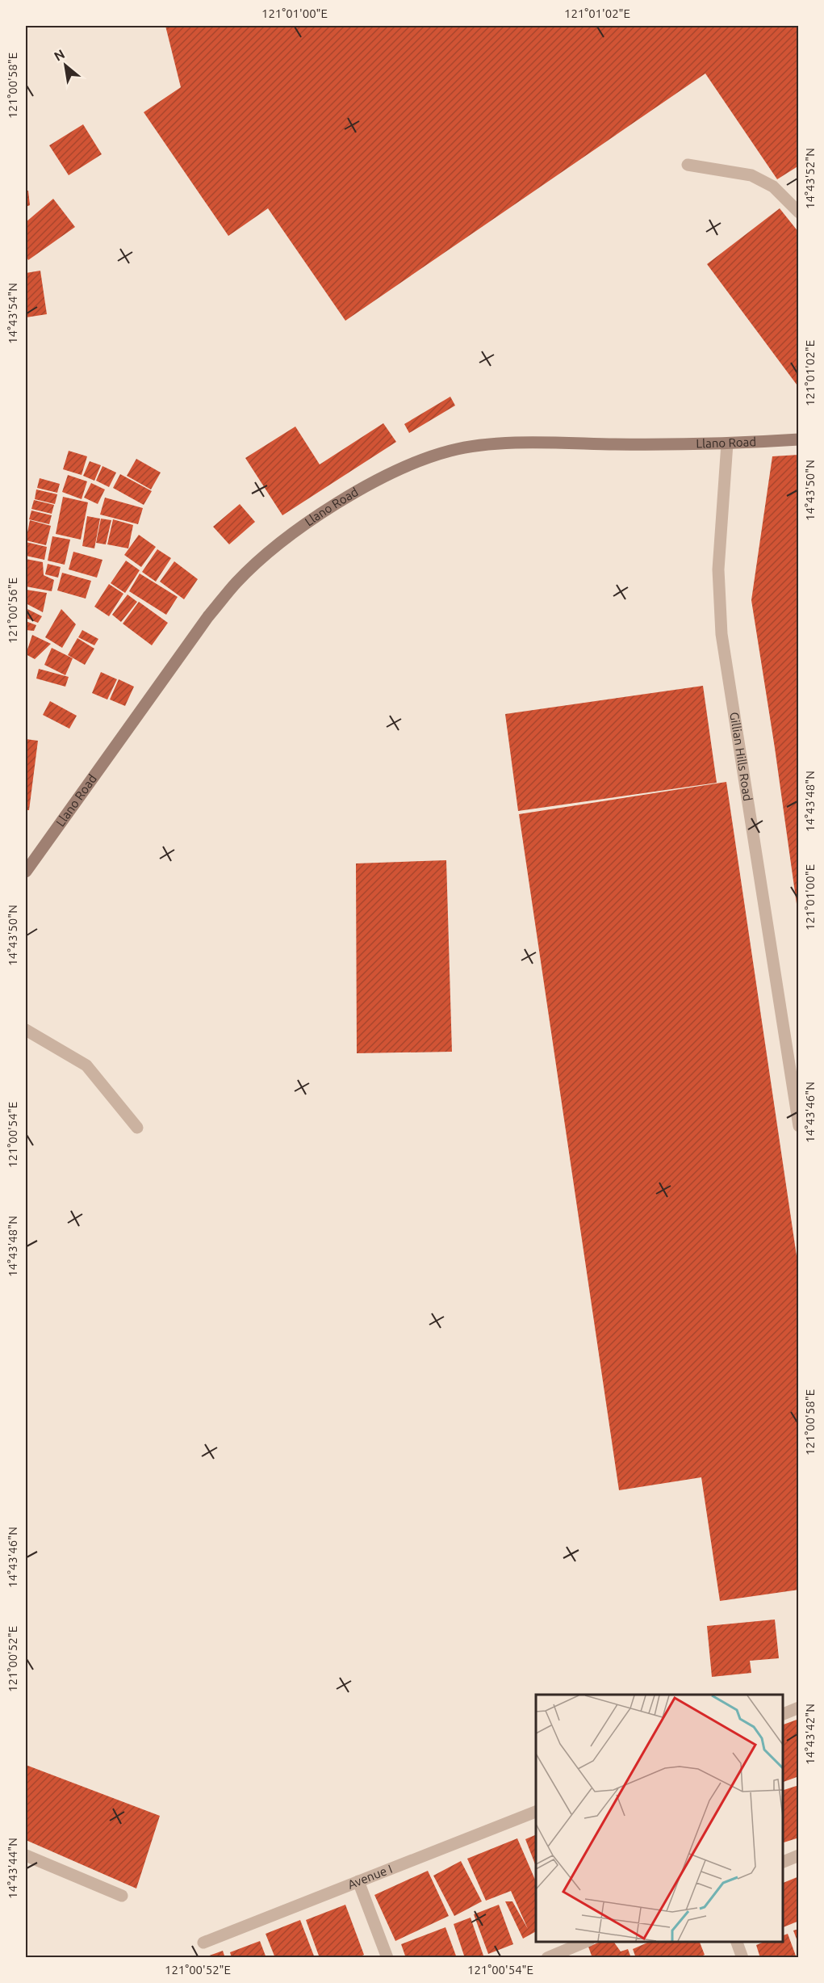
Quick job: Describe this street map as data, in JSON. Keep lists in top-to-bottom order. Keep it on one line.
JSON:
{"streets":{"main road":["Llano Road"],"street":["Gillian Hills Road","Avenue I"]},"crossings":[["Llano Road","Gillian Hills Road"]],"north":"top left","coordinates":["121°01'00\"E","121°01'02\"E","121°00'58\"E","14°43'52\"N","14°43'54\"N","14°43'50\"N","121°00'56\"E","14°43'48\"N","14°43'46\"N","121°00'54\"E","121°00'52\"E","14°43'42\"N","14°43'44\"N"]}
